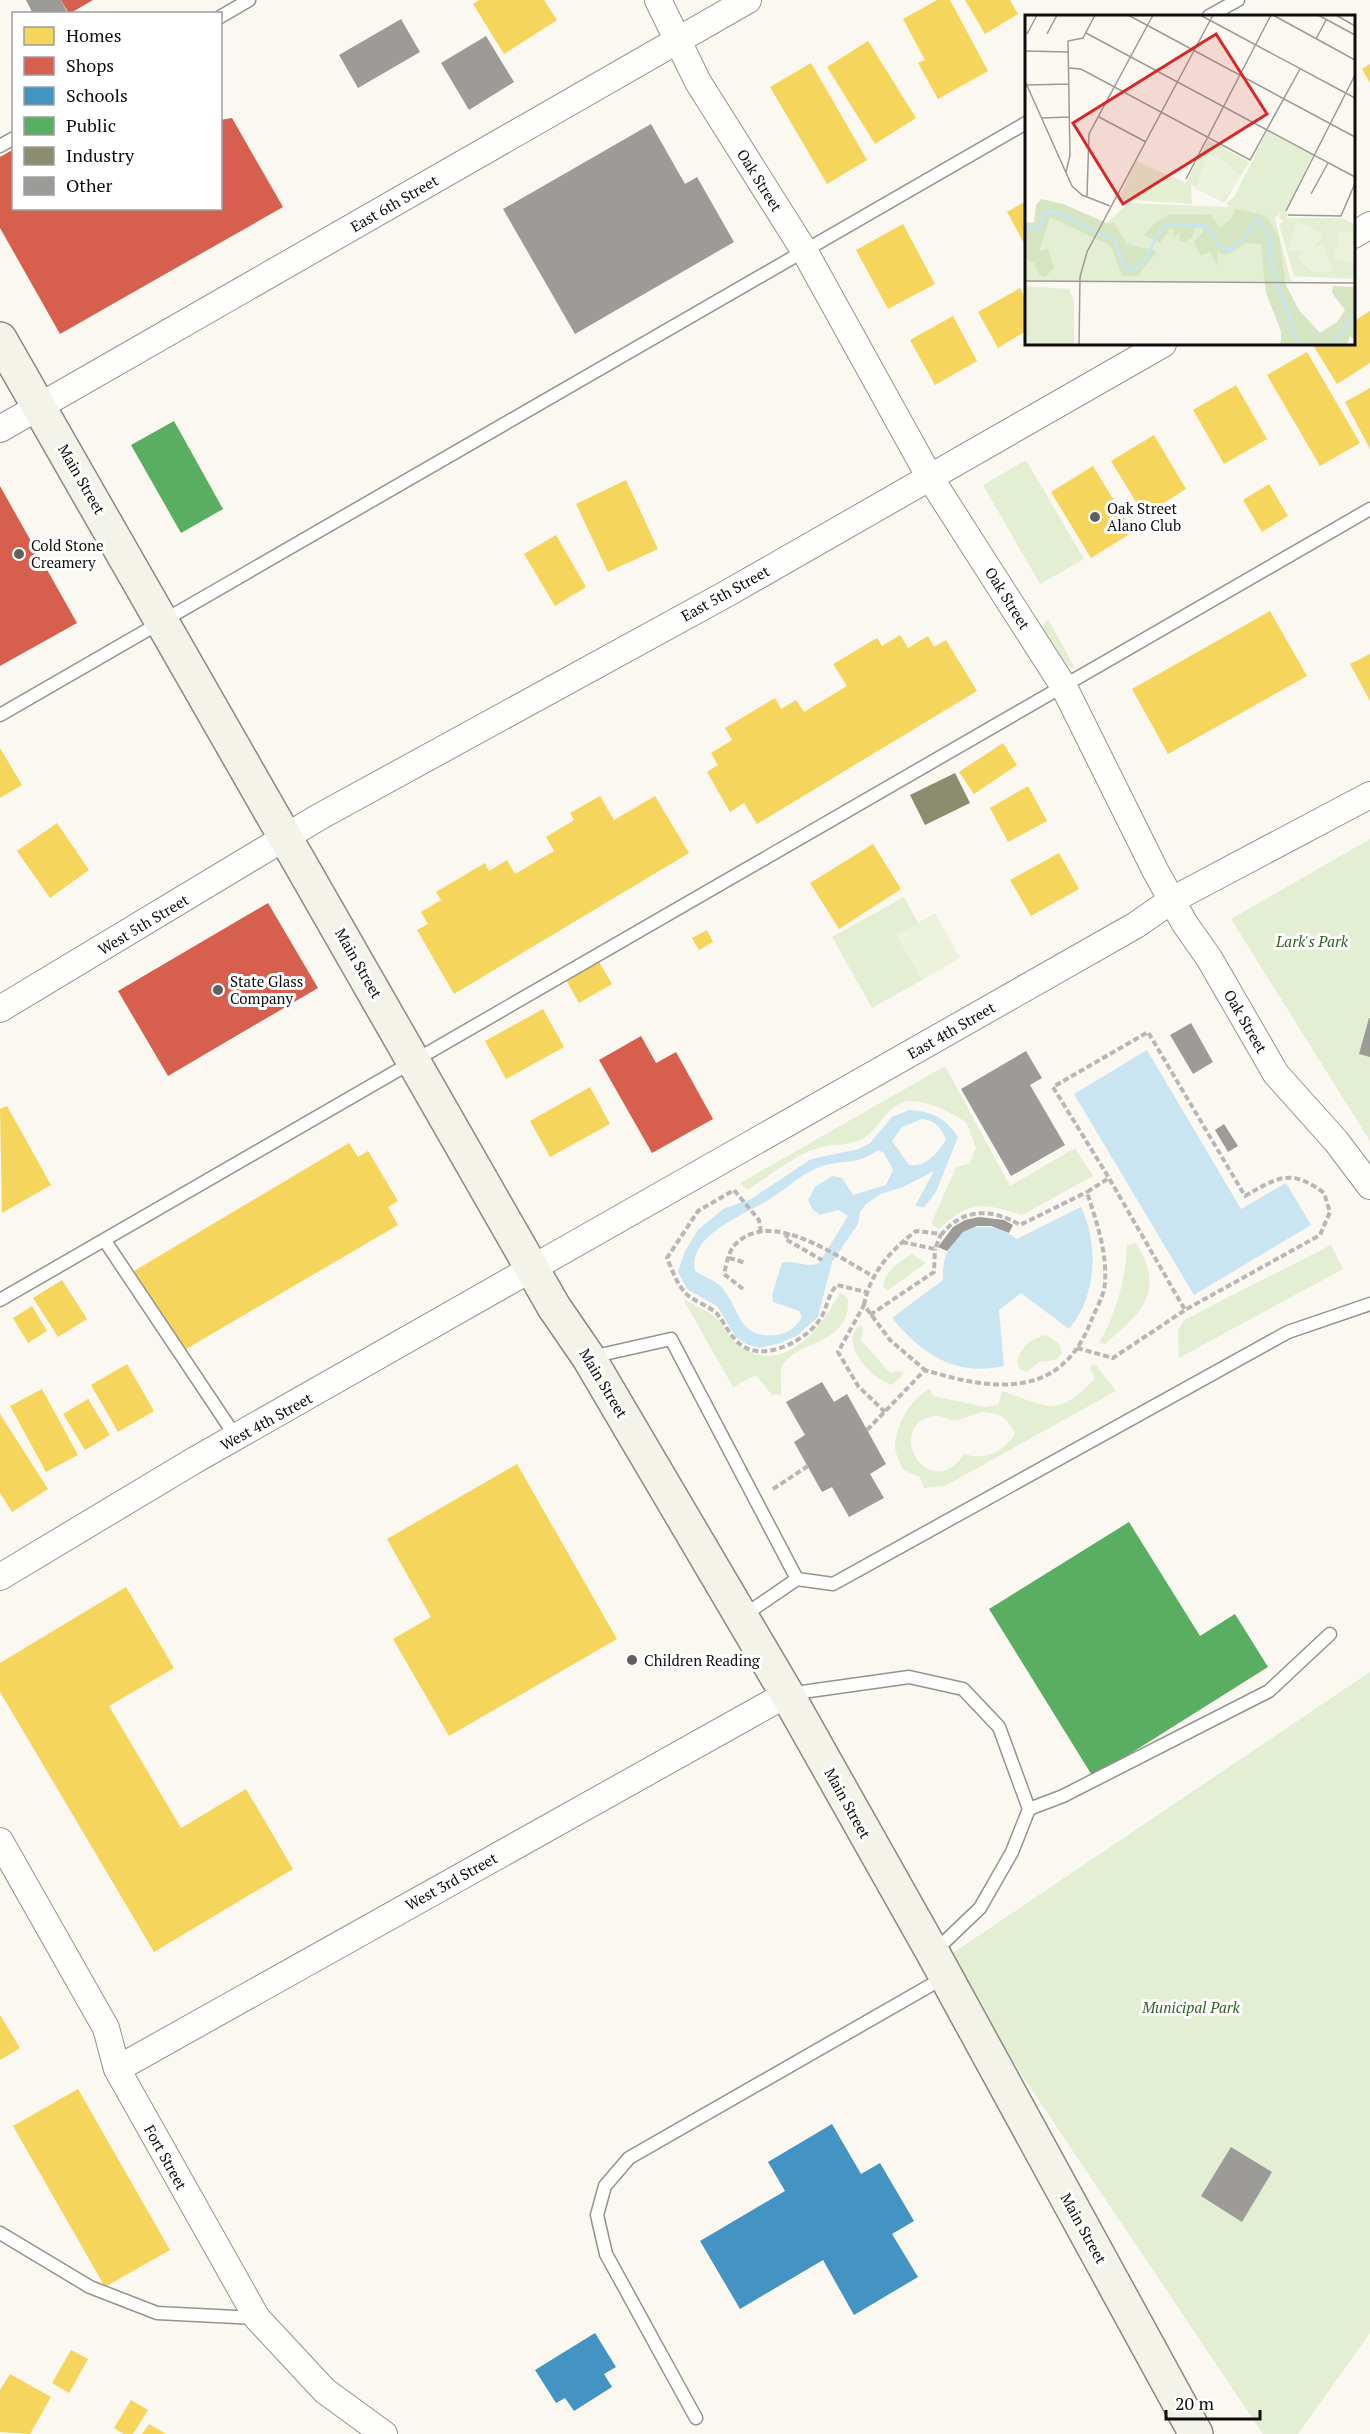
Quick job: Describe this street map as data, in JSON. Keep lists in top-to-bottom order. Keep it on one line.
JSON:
{"streets":{"street":["Oak Street","East 6th Street","Main Street","East 5th Street","West 5th Street","East 4th Street","West 4th Street","West 3rd Street","Fort Street"]},"crossings":[["Oak Street","East 6th Street"],["Oak Street","East 5th Street"],["Oak Street","East 4th Street"],["East 6th Street","Main Street"],["Main Street","East 5th Street"],["Main Street","West 5th Street"],["Main Street","East 4th Street"],["Main Street","West 4th Street"],["Main Street","West 3rd Street"],["East 5th Street","West 5th Street"],["East 4th Street","West 4th Street"],["West 3rd Street","Fort Street"]],"parks":["Lark's Park","Municipal Park"],"places":["Oak Street Alano Club","Cold Stone Creamery","State Glass Company","Children Reading"],"legend":["Homes","Shops","Schools","Public","Industry","Other"],"scale_bar":"20 m"}
